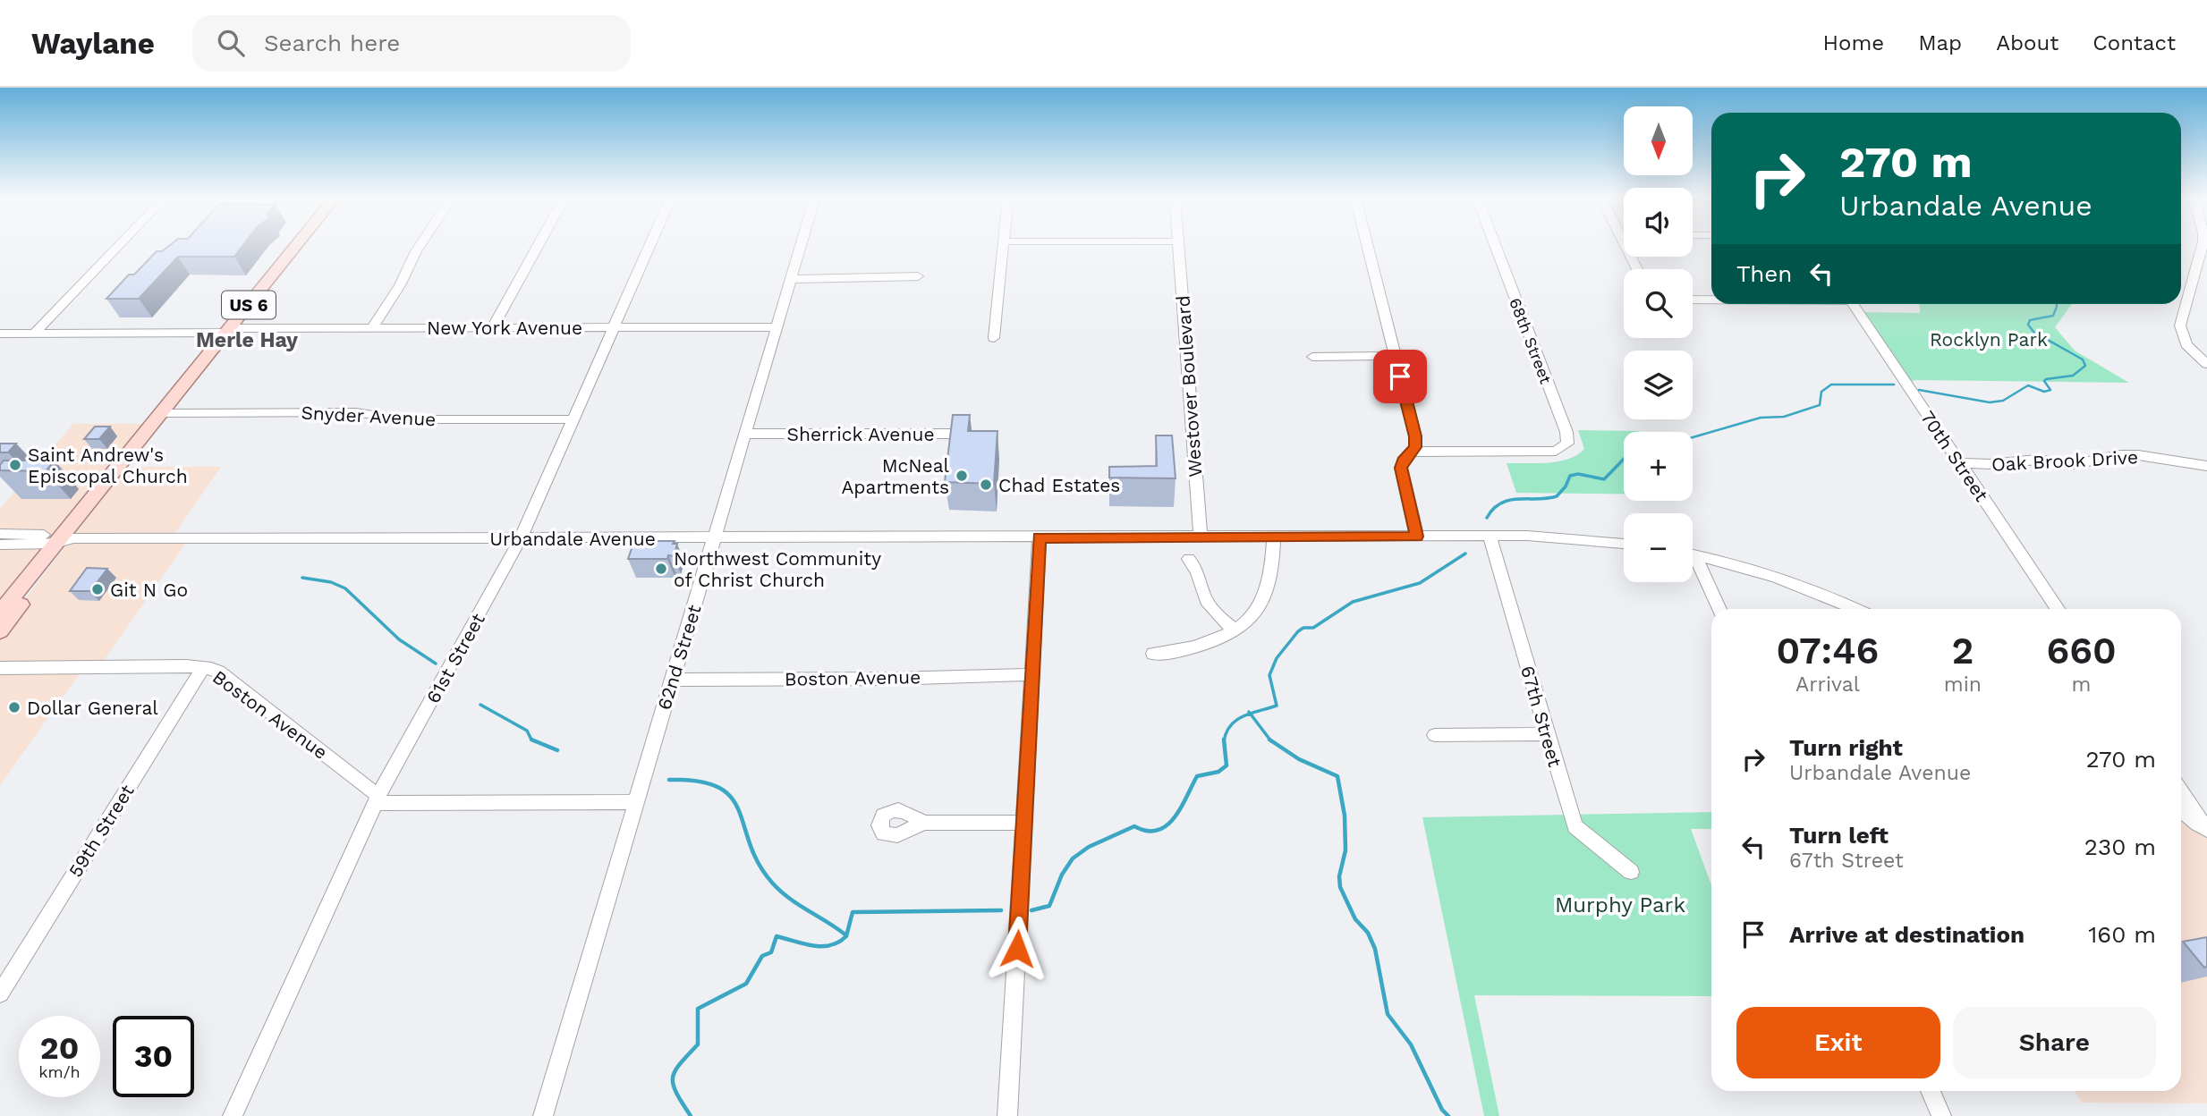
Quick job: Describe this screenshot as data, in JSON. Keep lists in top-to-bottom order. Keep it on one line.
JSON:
{"streets":{"main road":["US 6"],"street":["New York Avenue","68th Street","Westover Boulevard","Snyder Avenue","Sherrick Avenue","70th Street","Oak Brook Drive","Urbandale Avenue","62nd Street","61st Street","Boston Avenue","67th Street","59th Street"]},"crossings":[["US 6","New York Avenue"],["US 6","Snyder Avenue"],["US 6","Urbandale Avenue"],["New York Avenue","62nd Street"],["New York Avenue","61st Street"],["Westover Boulevard","Urbandale Avenue"],["Snyder Avenue","61st Street"],["Sherrick Avenue","62nd Street"],["70th Street","Oak Brook Drive"],["Urbandale Avenue","62nd Street"],["Urbandale Avenue","61st Street"],["Urbandale Avenue","67th Street"],["62nd Street","Boston Avenue"],["61st Street","Boston Avenue"],["Boston Avenue","59th Street"]],"districts":["Merle Hay"],"parks":["Rocklyn Park","Murphy Park"],"places":["Saint Andrew's Episcopal Church","McNeal Apartments","Chad Estates","Northwest Community of Christ Church","Git N Go","Dollar General"],"north":"bottom","page":{"header":"Waylane","search":"Search here","nav":["Home","Map","About","Contact"],"map_buttons":["+","−"],"turn":["270 m","Urbandale Avenue"],"then":"Then","eta":["07:46","Arrival","2","min","660","m"],"list":[{"name":"Turn right","note":"Urbandale Avenue","value":"270 m"},{"name":"Turn left","note":"67th Street","value":"230 m"},{"name":"Arrive at destination","value":"160 m"}],"buttons":["Exit","Share"],"speed":"20 km/h","limit":"30"}}
